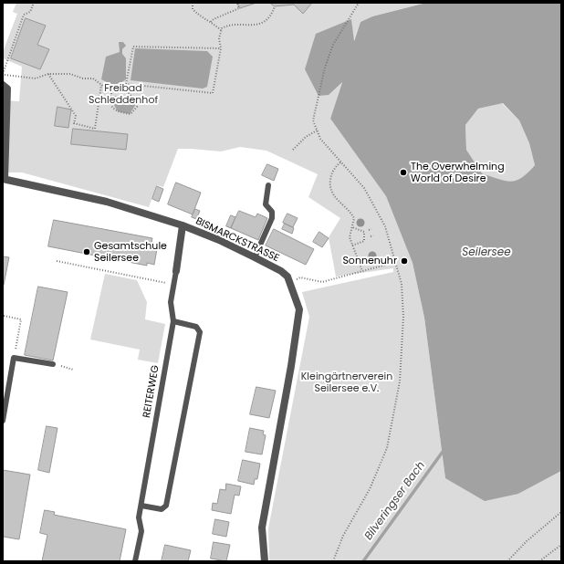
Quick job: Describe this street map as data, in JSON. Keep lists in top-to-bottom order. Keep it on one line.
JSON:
{"streets":{"street":["BISMARCKSTRASSE","REITERWEG"]},"crossings":[["BISMARCKSTRASSE","REITERWEG"]],"water":["Seilersee","Bilveringser Bach"],"parks":["Freibad Schleddenhof","Kleingärtnerverein Seilersee e.V."],"places":["The Overwhelming World of Desire","Gesamtschule Seilersee","Sonnenuhr"]}
